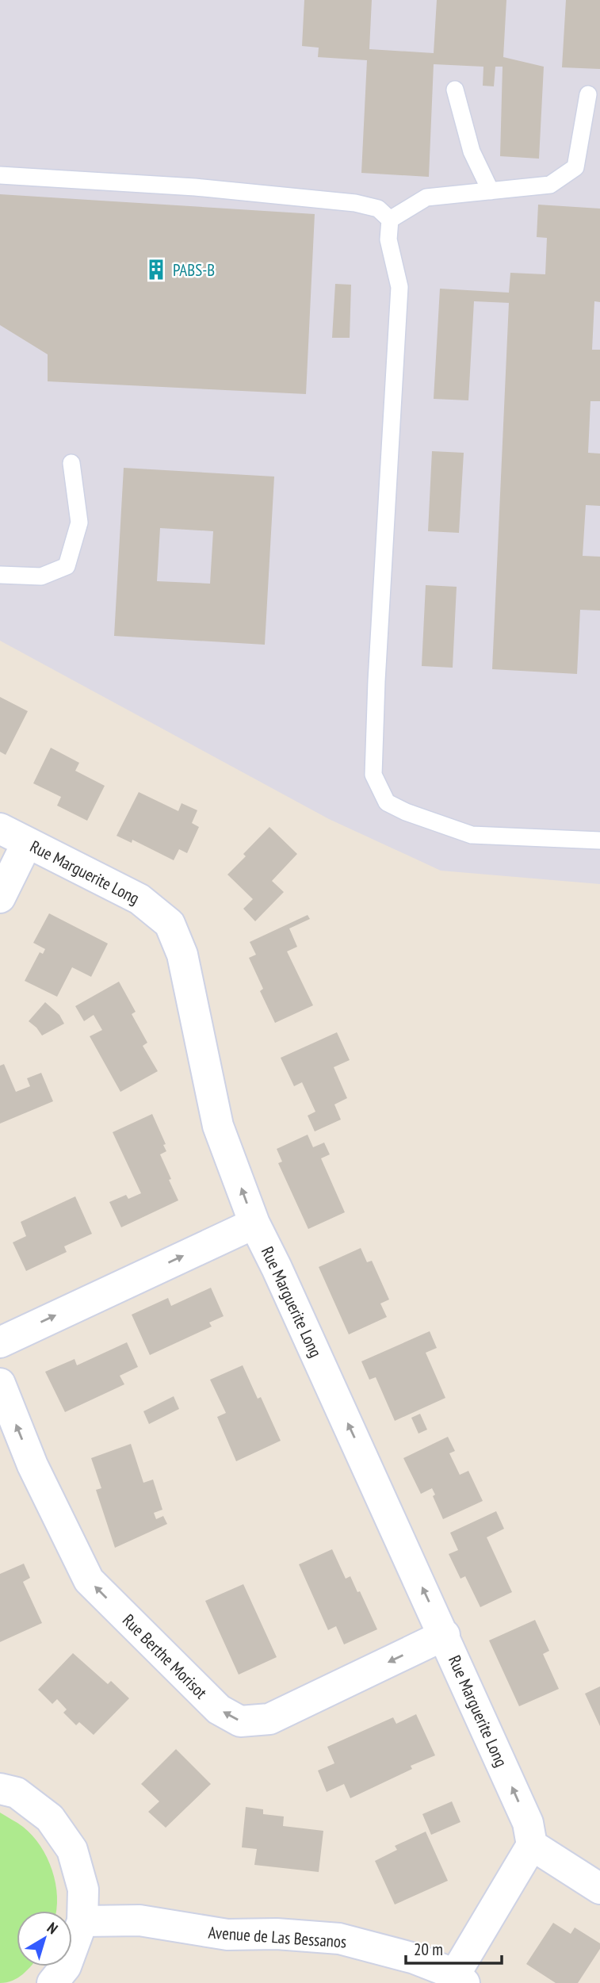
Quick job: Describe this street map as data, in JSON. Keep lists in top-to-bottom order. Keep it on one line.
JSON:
{"streets":{"street":["Rue Marguerite Long","Rue Berthe Morisot","Avenue de Las Bessanos"]},"crossings":[["Rue Marguerite Long","Rue Berthe Morisot"]],"one_way":["Rue Marguerite Long"],"places":{"building":["PABS-B"]},"scale_bar":"20 m","north":"top right"}
